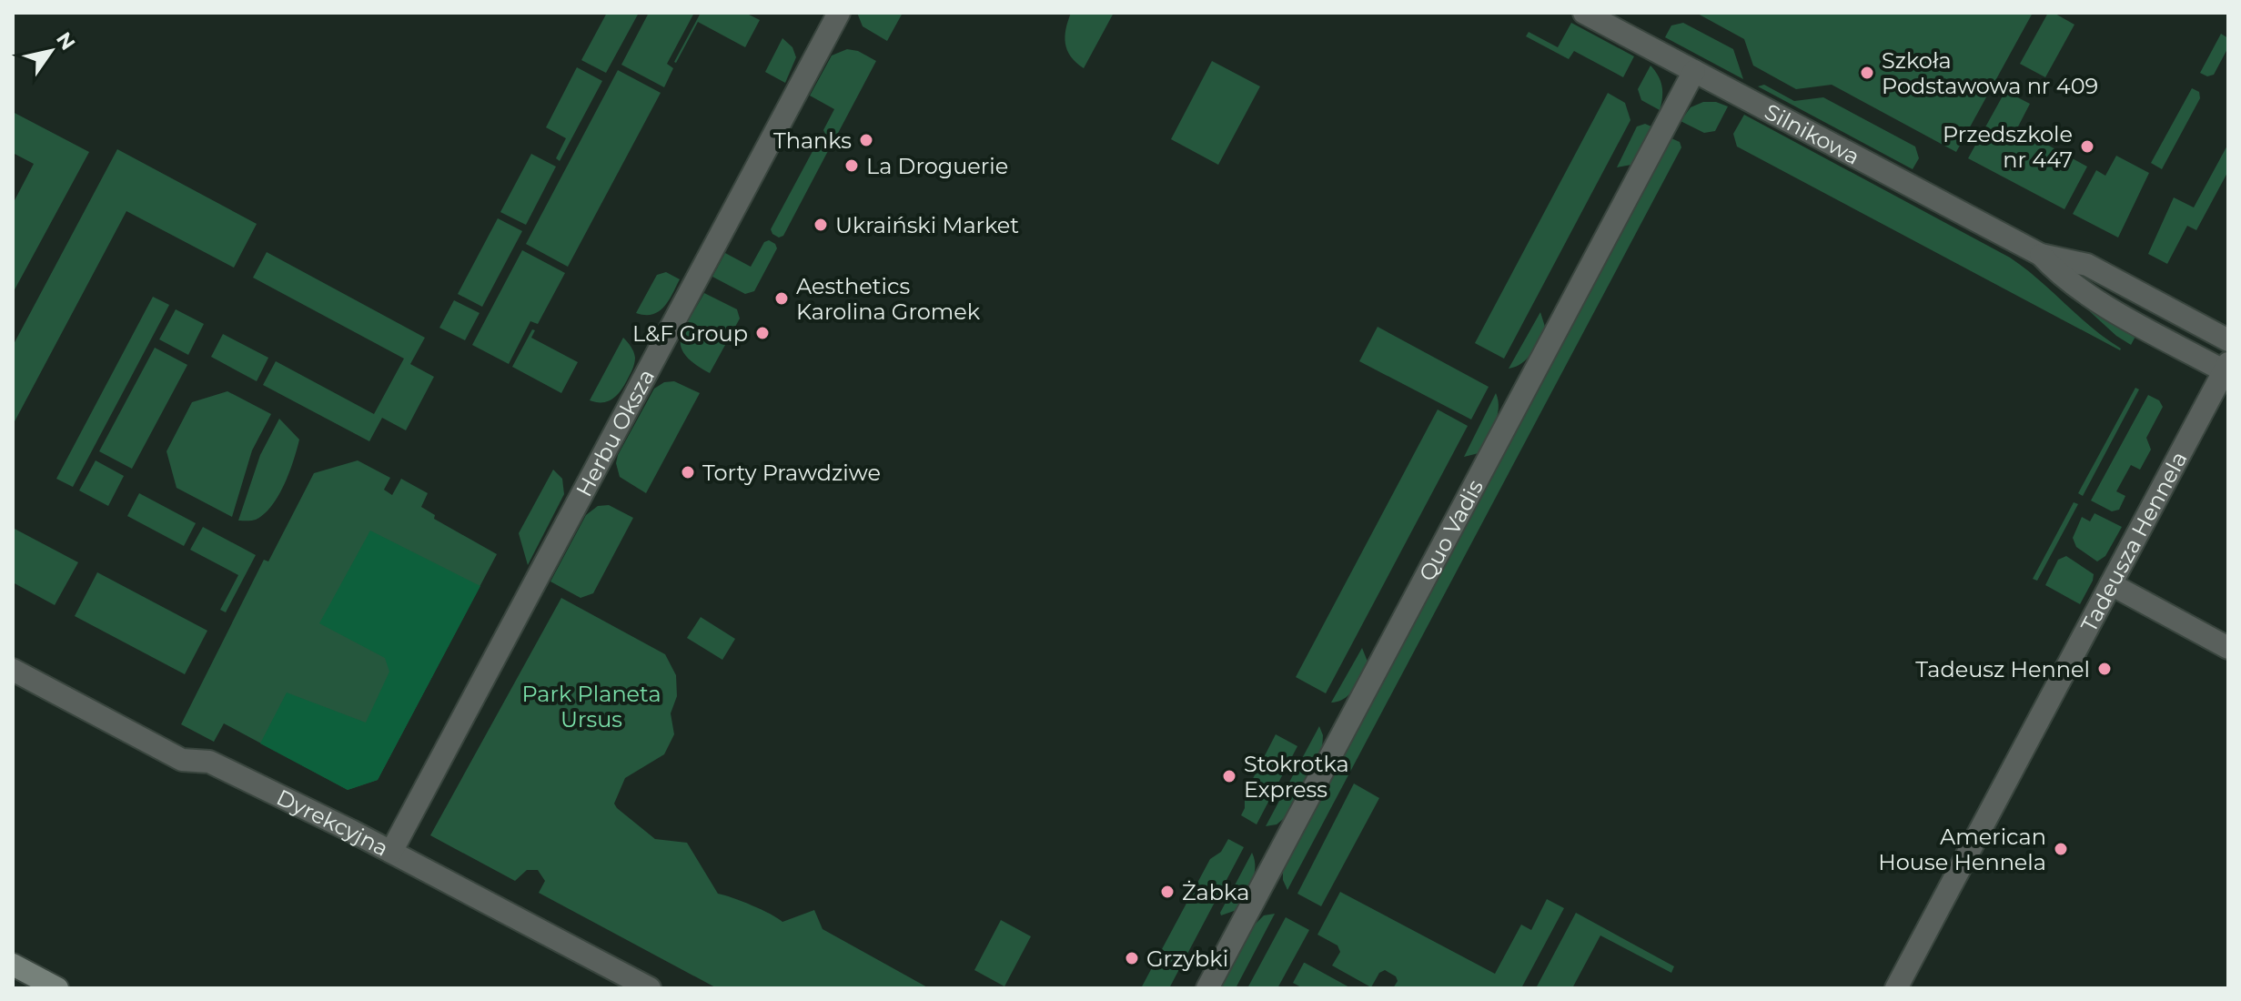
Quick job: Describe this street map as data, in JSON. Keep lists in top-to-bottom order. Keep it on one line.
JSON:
{"streets":{"street":["Silnikowa","Herbu Oksza","Quo Vadis","Tadeusza Hennela","Dyrekcyjna"]},"crossings":[["Silnikowa","Quo Vadis"],["Silnikowa","Tadeusza Hennela"],["Herbu Oksza","Dyrekcyjna"]],"parks":["Park Planeta Ursus"],"places":["Szkoła Podstawowa nr 409","Thanks","Przedszkole nr 447","La Droguerie","Ukraiński Market","Aesthetics Karolina Gromek","L&F Group","Torty Prawdziwe","Tadeusz Hennel","Stokrotka Express","American House Hennela","Żabka","Grzybki"],"north":"top right"}
